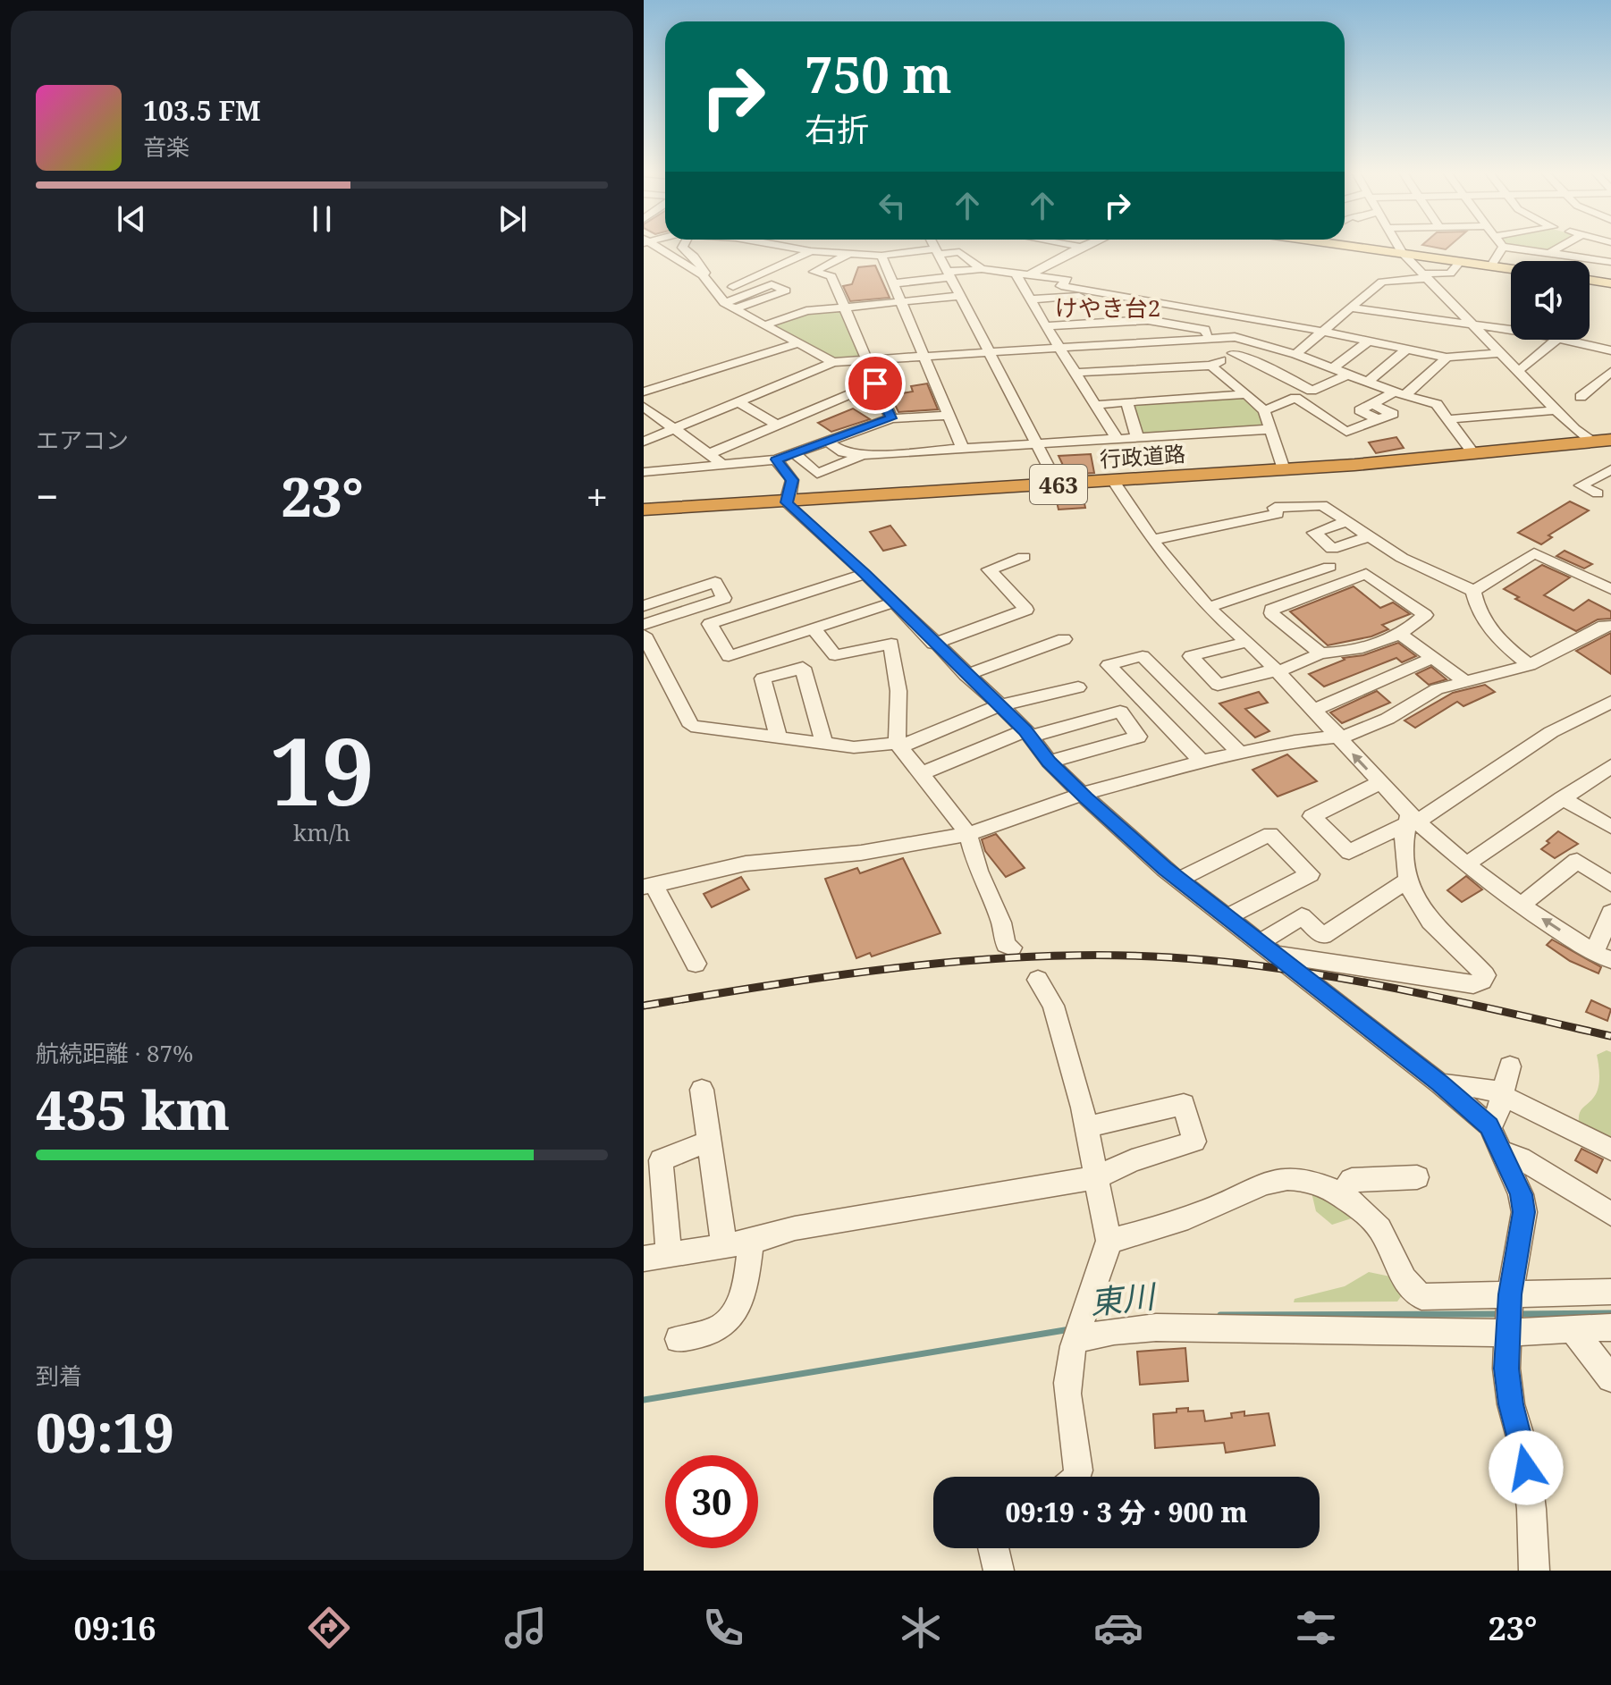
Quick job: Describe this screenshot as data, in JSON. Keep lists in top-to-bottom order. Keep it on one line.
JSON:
{"streets":{"highway":["行政道路","463"]},"crossings":[["行政道路","463"]],"districts":["けやき台2"],"water":["東川"],"page":{"turn":["750 m","右折"],"song":["103.5 FM","音楽"],"tile":["エアコン",["19","km/h"],["航続距離 · 87%","435 km"],["到着","09:19"]],"heat":["−","23°","+"],"limit":"30","trip":"09:19 · 3 分 · 900 m","tabs":["09:16","23°"]}}
